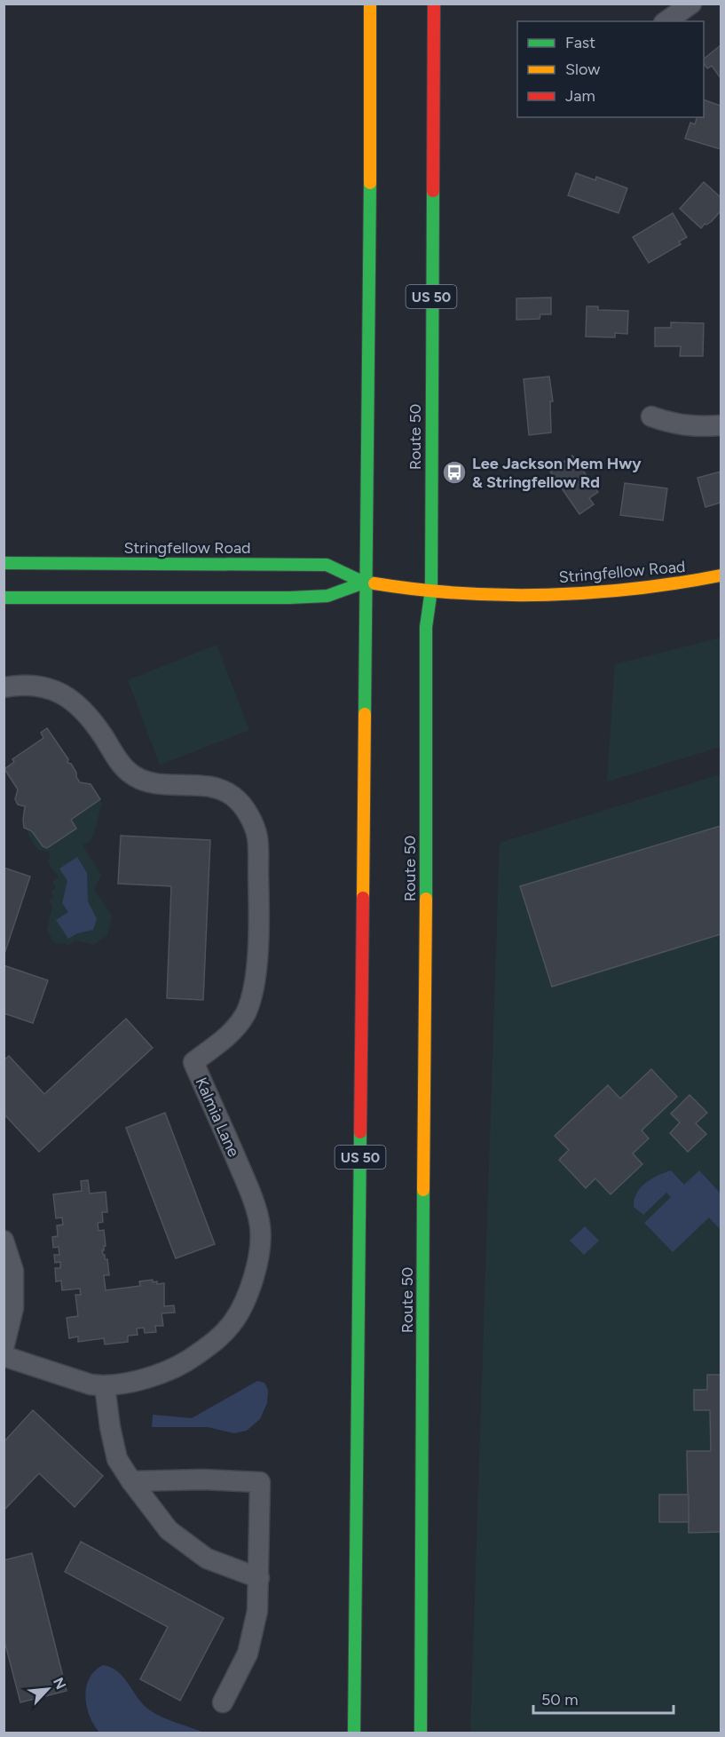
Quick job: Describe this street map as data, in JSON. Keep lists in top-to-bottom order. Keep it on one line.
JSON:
{"streets":{"main road":["US 50","Route 50","Stringfellow Road"],"street":["Kalmia Lane"]},"crossings":[["US 50","Stringfellow Road"],["Route 50","Stringfellow Road"]],"places":{"bus stop":["Lee Jackson Mem Hwy & Stringfellow Rd"]},"legend":["Fast","Slow","Jam"],"scale_bar":"50 m","north":"top right"}
